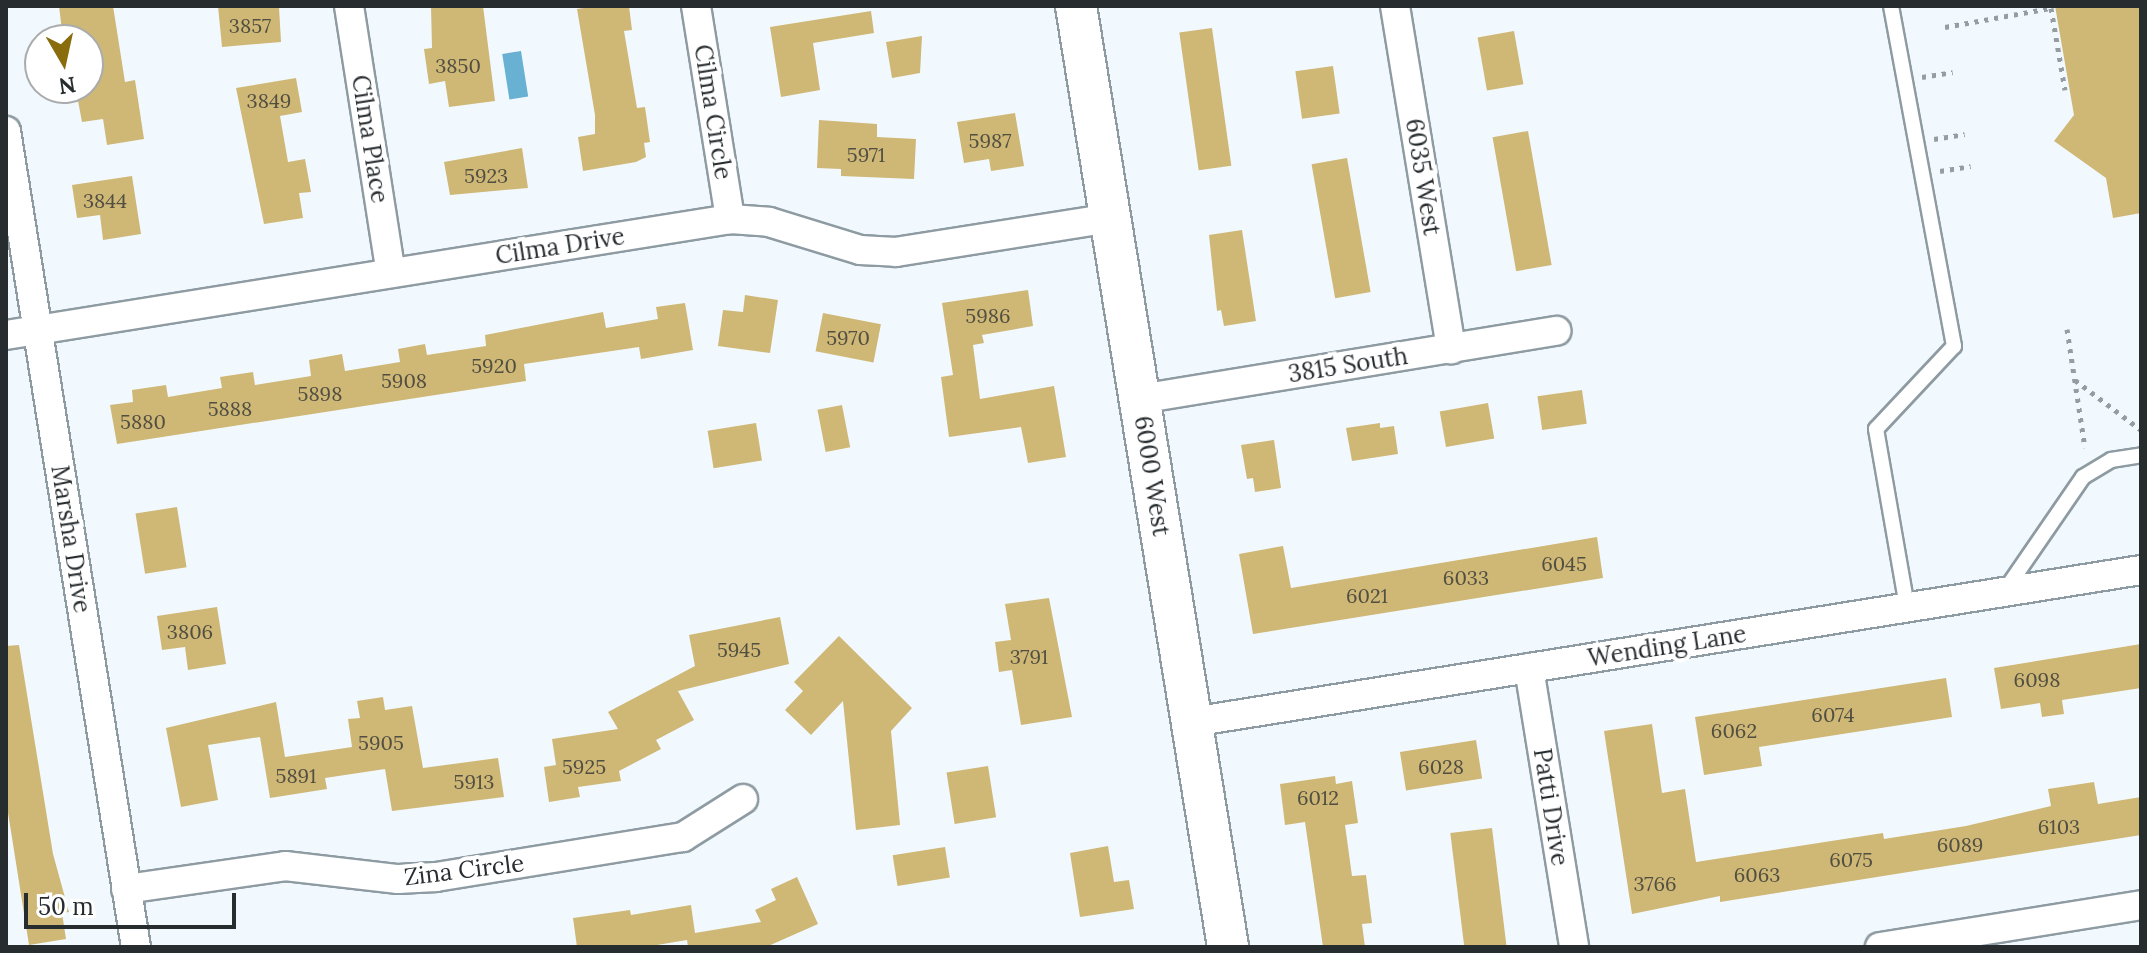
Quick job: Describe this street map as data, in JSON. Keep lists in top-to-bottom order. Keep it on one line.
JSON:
{"streets":{"street":["Cilma Circle","Cilma Place","6035 West","Cilma Drive","3815 South","6000 West","Marsha Drive","Wending Lane","Patti Drive","Zina Circle"]},"crossings":[["Cilma Circle","Cilma Drive"],["Cilma Place","Cilma Drive"],["6035 West","3815 South"],["Cilma Drive","6000 West"],["Cilma Drive","Marsha Drive"],["3815 South","6000 West"],["6000 West","Wending Lane"],["Marsha Drive","Zina Circle"],["Wending Lane","Patti Drive"]],"house_numbers":["3857","3850","3849","5987","5971","5923","3844","5986","5970","5920","5908","5898","5888","5880","6045","6033","6021","3806","5945","3791","6098","6074","6062","5905","5925","6028","5891","5913","6012","6103","6089","6075","6063","3766"],"scale_bar":"50 m","north":"bottom"}
